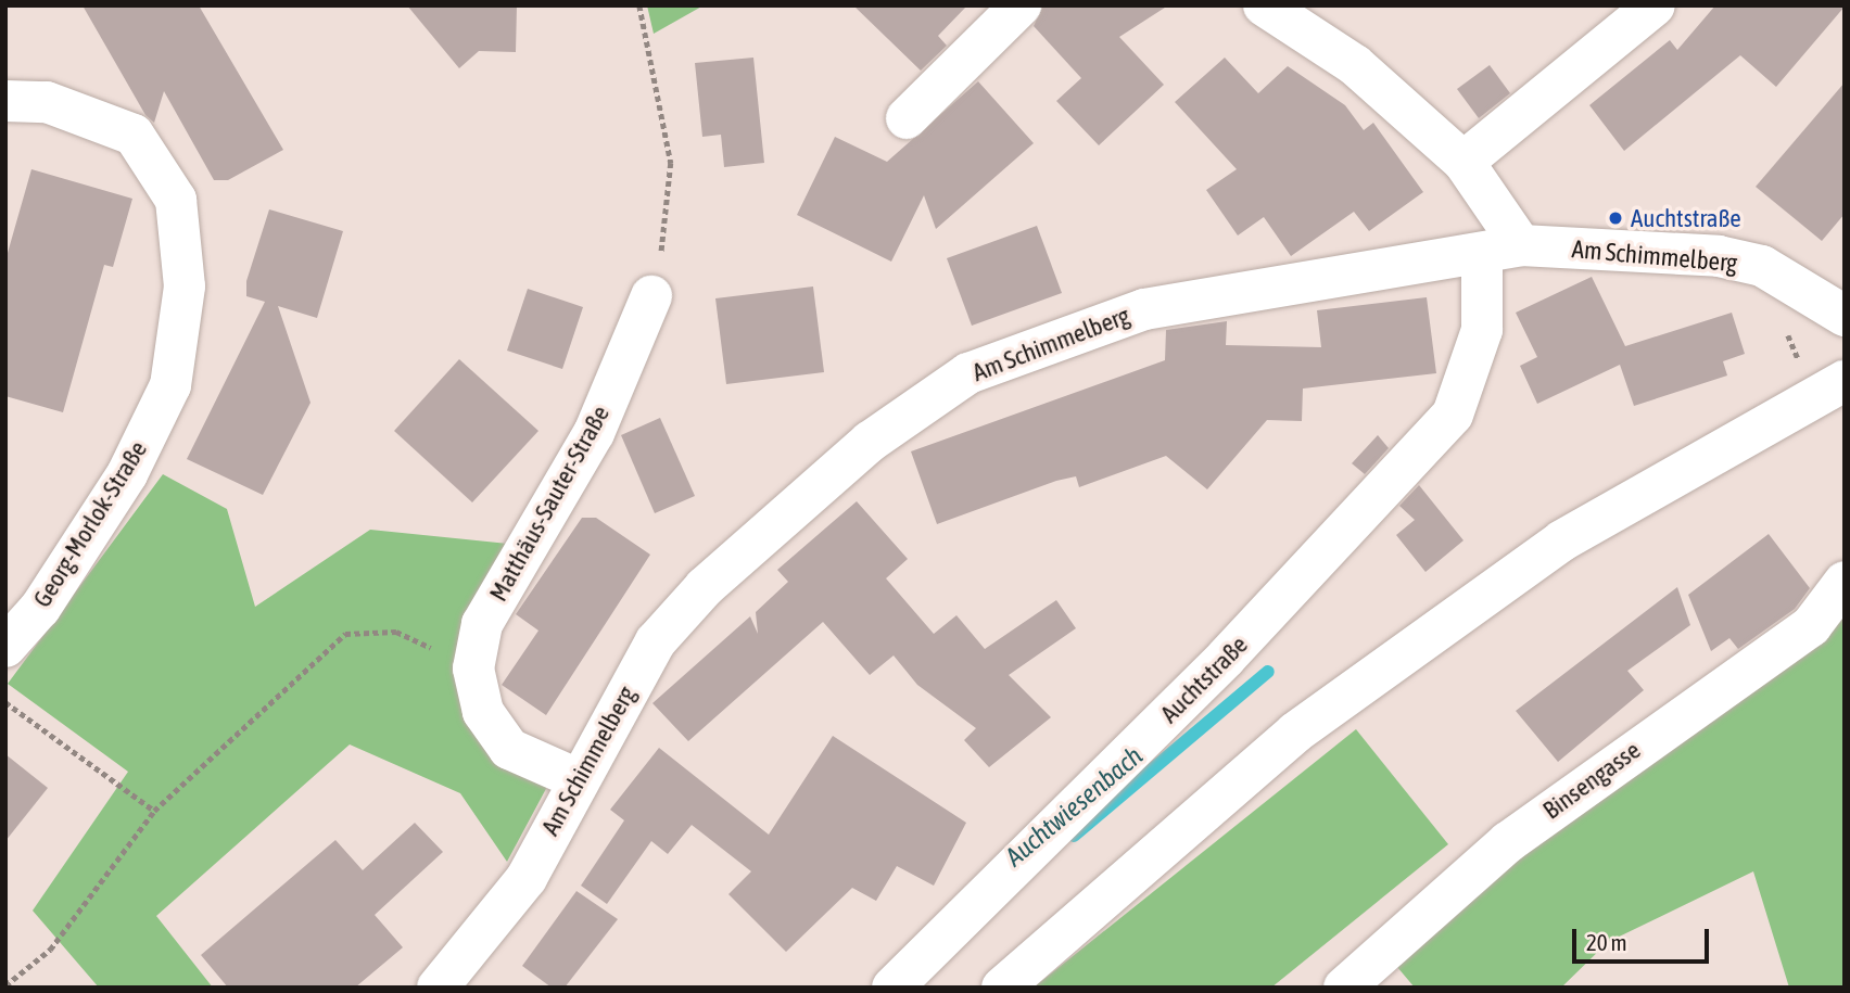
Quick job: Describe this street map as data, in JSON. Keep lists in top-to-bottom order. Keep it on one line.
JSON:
{"streets":{"street":["Am Schimmelberg","Matthäus-Sauter-Straße","Georg-Morlok-Straße","Auchtstraße","Binsengasse"]},"crossings":[["Am Schimmelberg","Matthäus-Sauter-Straße"],["Am Schimmelberg","Auchtstraße"]],"water":["Auchtwiesenbach"],"places":["Auchtstraße"],"scale_bar":"20 m"}
